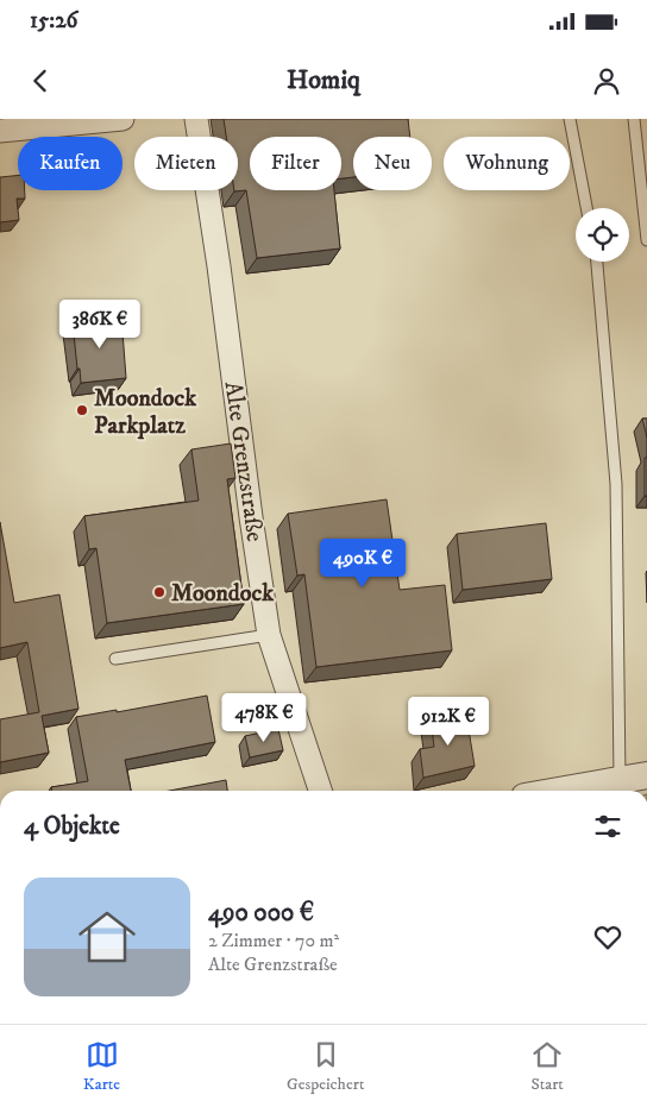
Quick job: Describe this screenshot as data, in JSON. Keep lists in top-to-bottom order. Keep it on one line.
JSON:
{"streets":{"street":["Alte Grenzstraße"]},"places":["Moondock Parkplatz","Moondock"],"page":{"status":"15:26","header":"Homiq","chip":["Kaufen","Mieten","Filter","Neu","Wohnung"],"price":["386K €","490K €","478K €","912K €"],"heading":"4 Objekte","list":[{"name":"490 000 €","note":"2 Zimmer · 70 m² · Alte Grenzstraße"}],"tabs":["Karte","Gespeichert","Start"]}}
